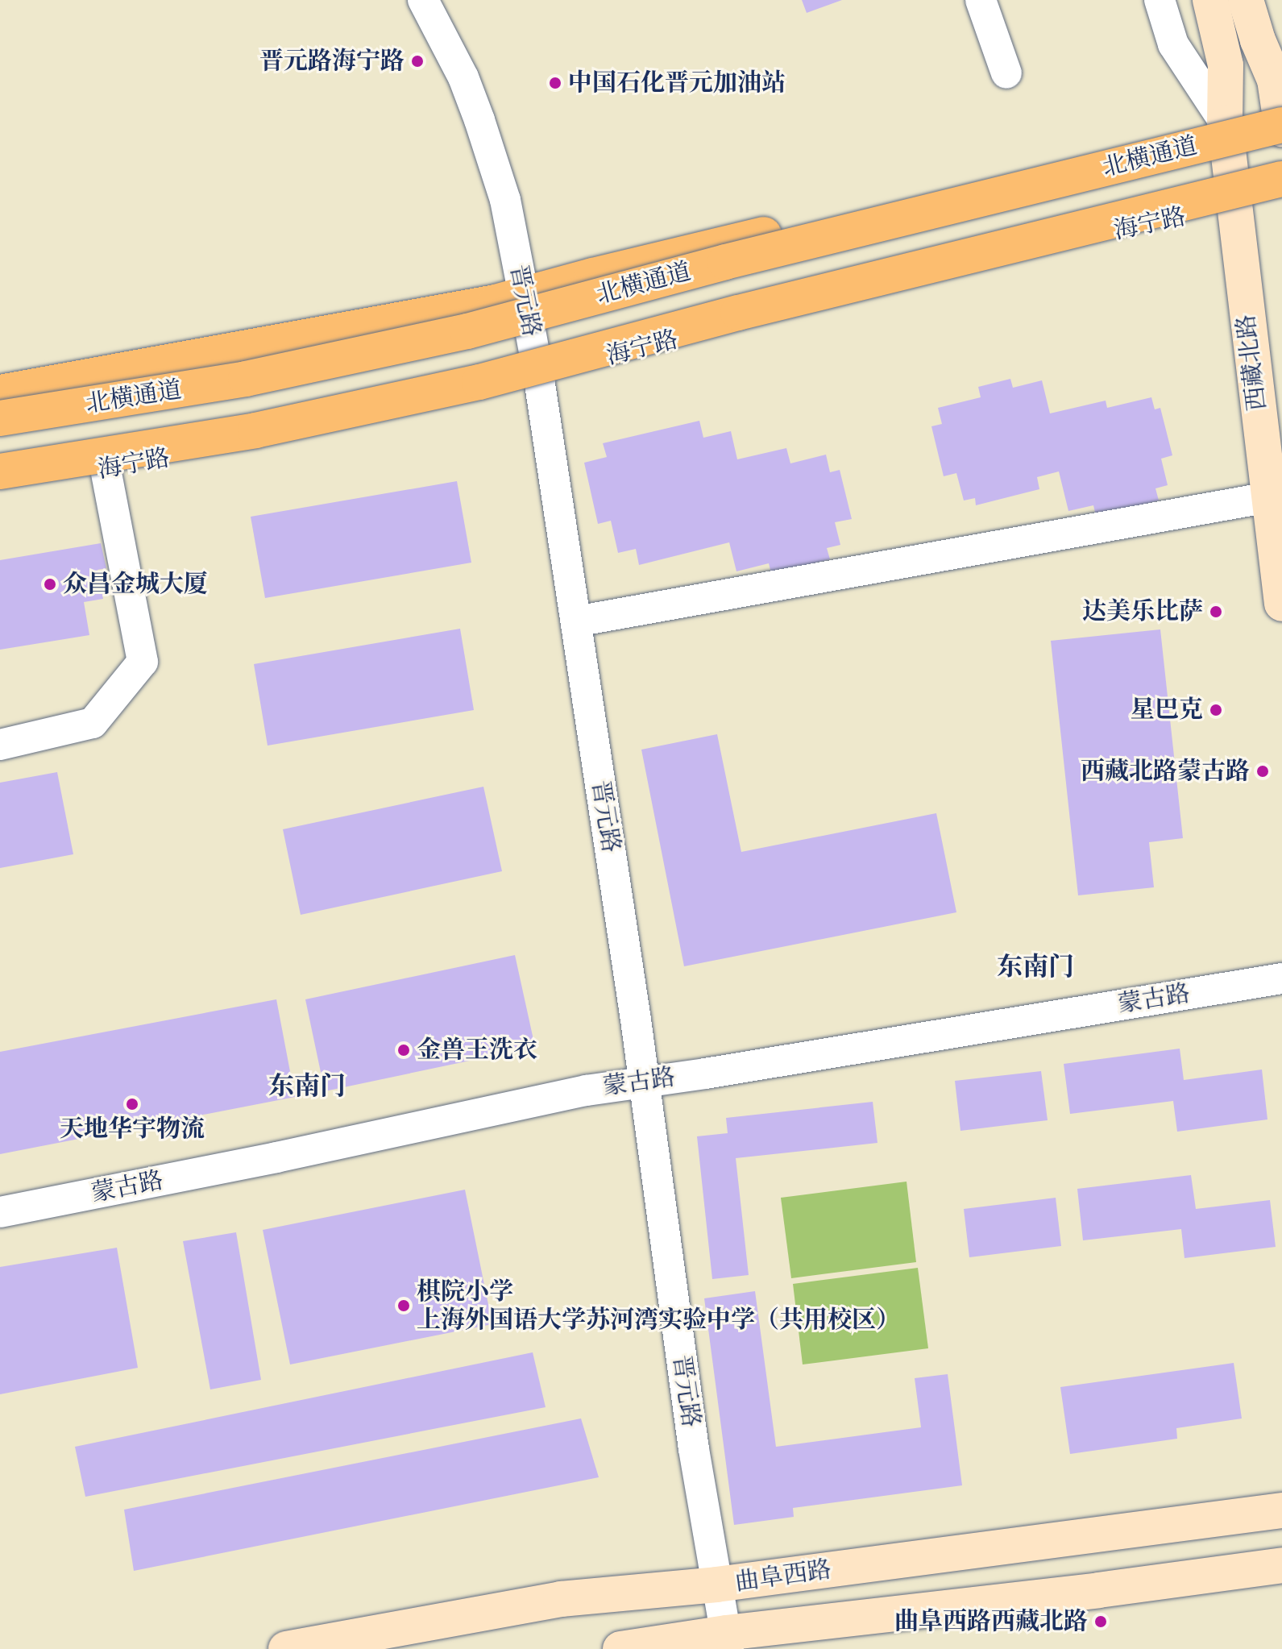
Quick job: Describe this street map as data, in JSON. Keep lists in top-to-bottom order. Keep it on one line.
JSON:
{"streets":{"main road":["北横通道","海宁路","西藏北路","曲阜西路"],"street":["晋元路","蒙古路"]},"crossings":[["海宁路","晋元路"],["海宁路","西藏北路"],["晋元路","蒙古路"],["晋元路","曲阜西路"]],"districts":["东南门","东南门"],"places":["晋元路海宁路","中国石化晋元加油站","众昌金城大厦","达美乐比萨","星巴克","西藏北路蒙古路","金兽王洗衣","天地华宇物流","棋院小学 上海外国语大学苏河湾实验中学（共用校区）","曲阜西路西藏北路"]}
